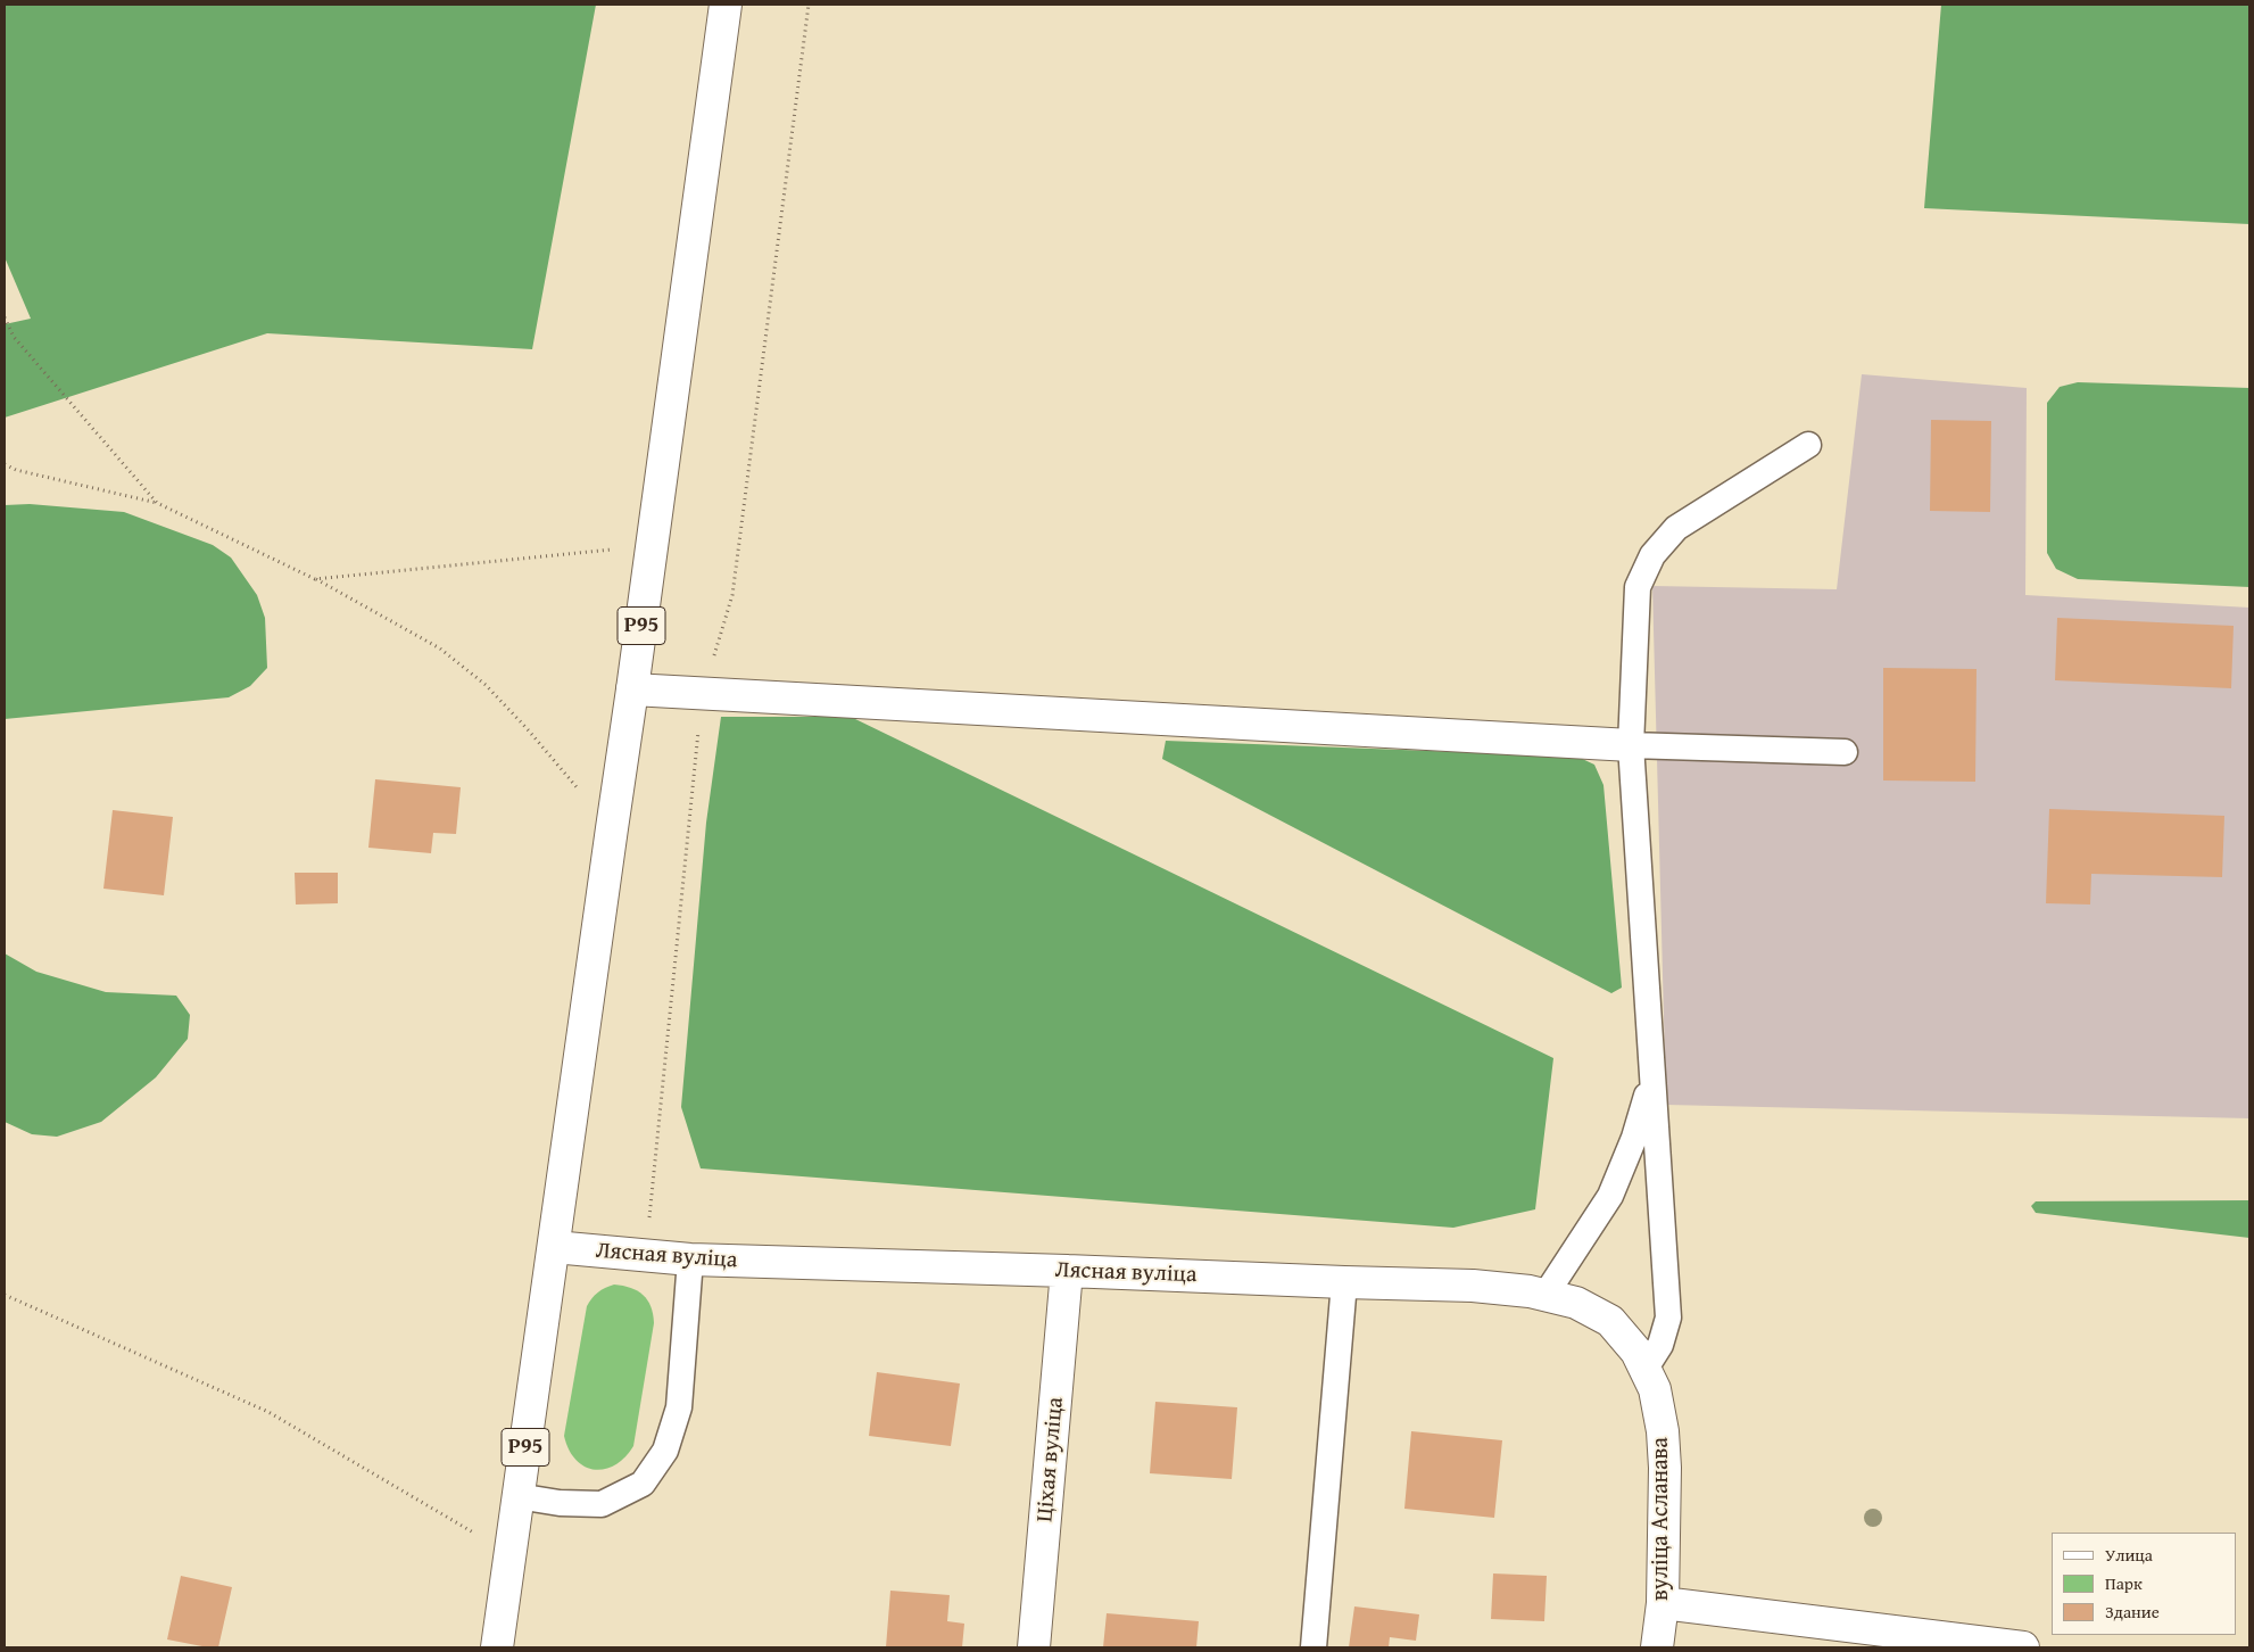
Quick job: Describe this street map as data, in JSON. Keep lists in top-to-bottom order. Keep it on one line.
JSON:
{"streets":{"street":["Р95","Лясная вуліца","Ціхая вуліца","вуліца Асланава"]},"crossings":[["Р95","Лясная вуліца"],["Лясная вуліца","Ціхая вуліца"],["Лясная вуліца","вуліца Асланава"]],"legend":["Улица","Парк","Здание"]}
